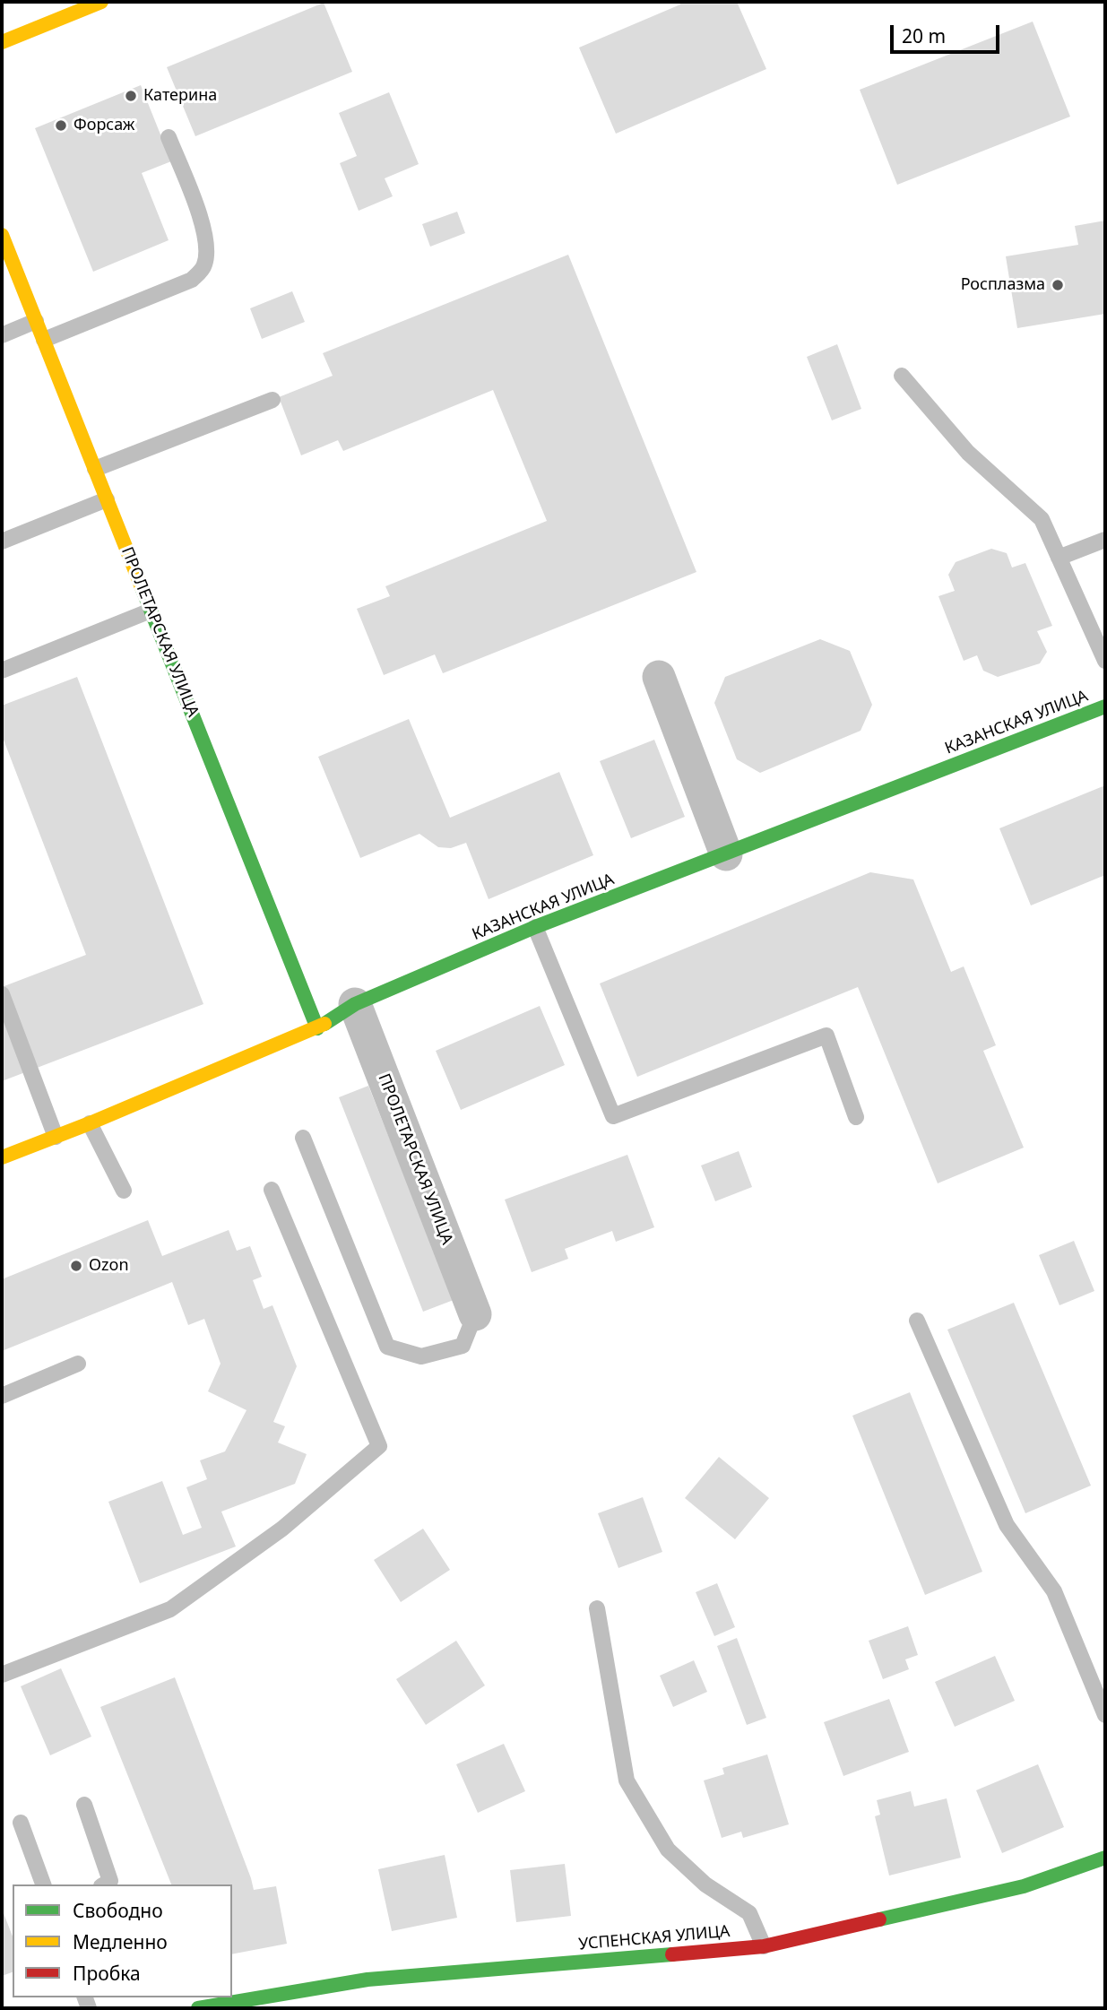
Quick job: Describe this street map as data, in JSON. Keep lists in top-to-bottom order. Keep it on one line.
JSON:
{"streets":{"street":["ПРОЛЕТАРСКАЯ УЛИЦА","КАЗАНСКАЯ УЛИЦА","УСПЕНСКАЯ УЛИЦА"]},"crossings":[["ПРОЛЕТАРСКАЯ УЛИЦА","КАЗАНСКАЯ УЛИЦА"]],"places":["Катерина","Форсаж","Росплазма","Ozon"],"legend":["Свободно","Медленно","Пробка"],"scale_bar":"20 m"}
